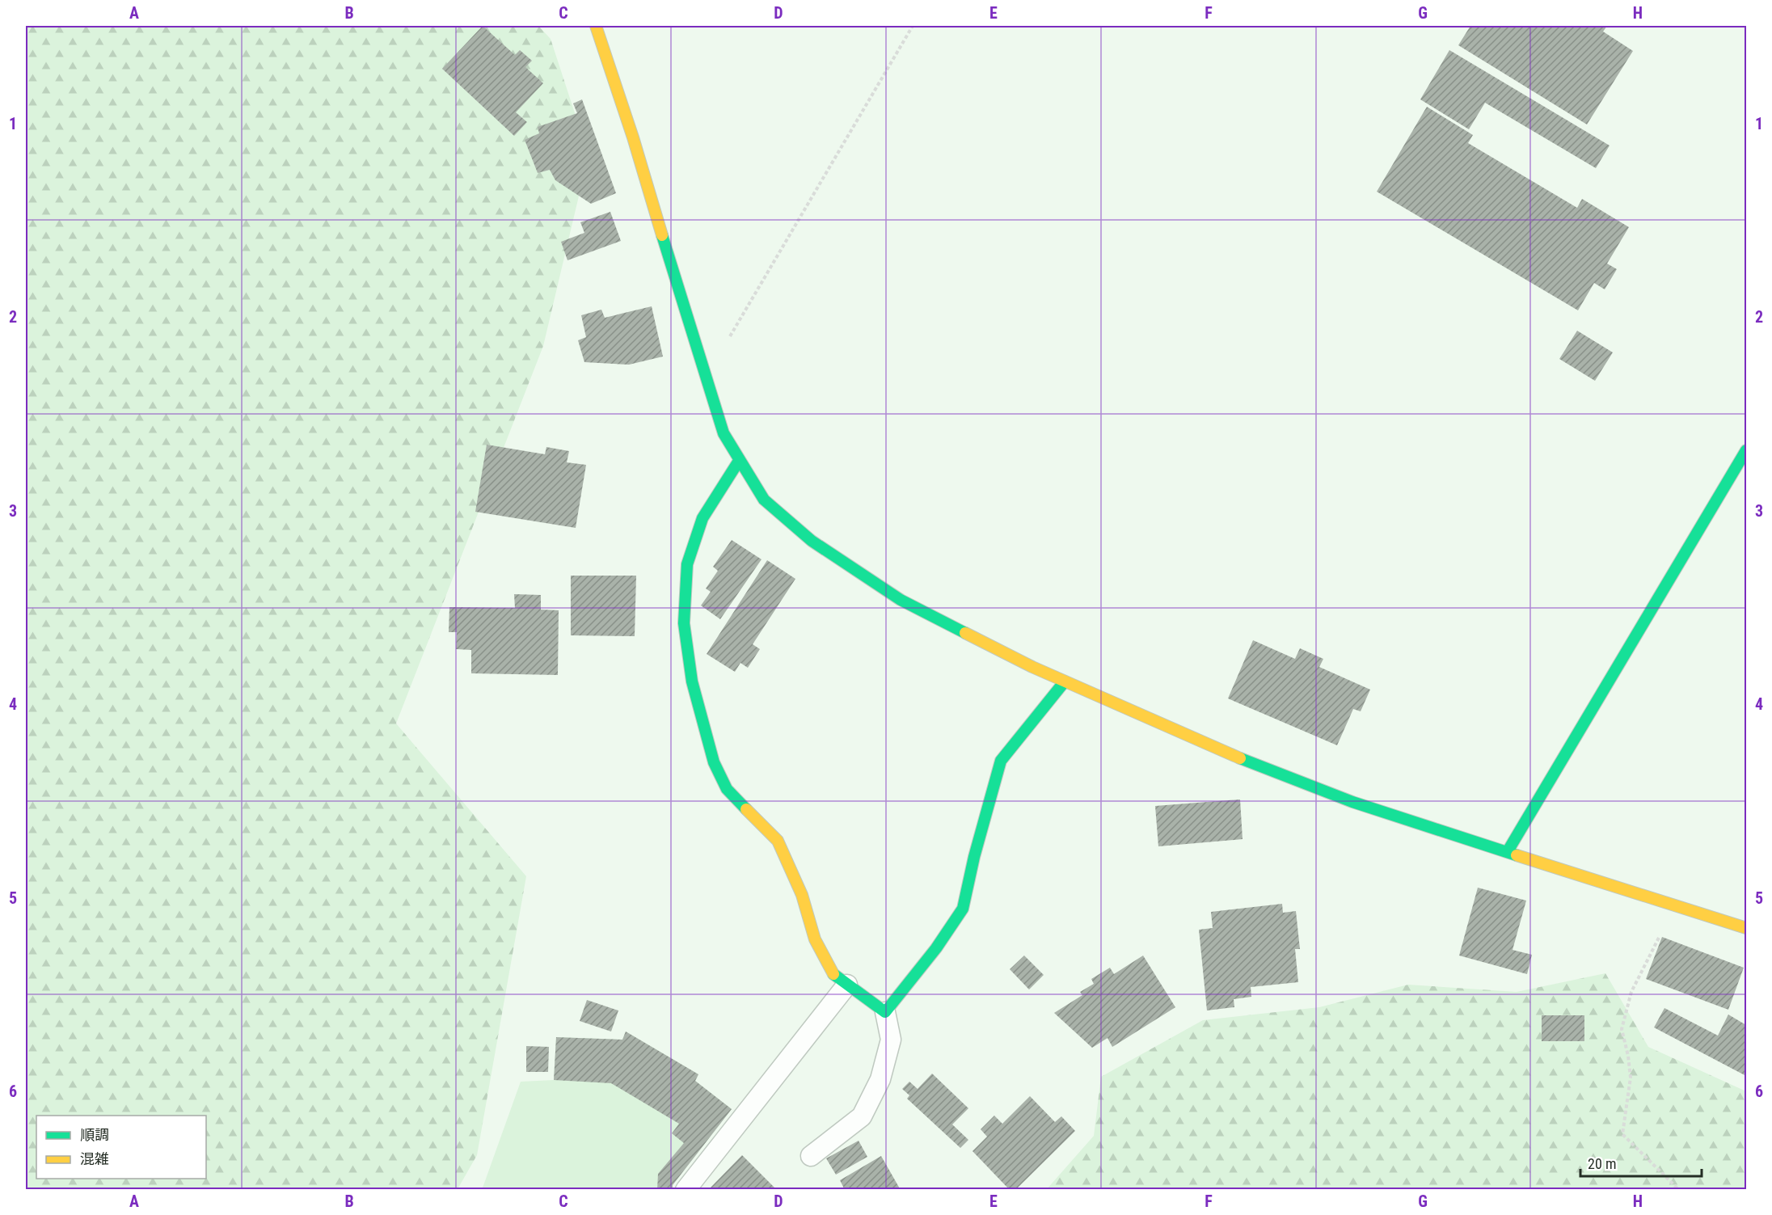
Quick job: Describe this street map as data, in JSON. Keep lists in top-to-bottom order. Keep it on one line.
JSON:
{"legend":["順調","混雑"],"scale_bar":"20 m","grid":{"columns":["A","B","C","D","E","F","G","H"],"rows":["1","2","3","4","5","6"]}}
